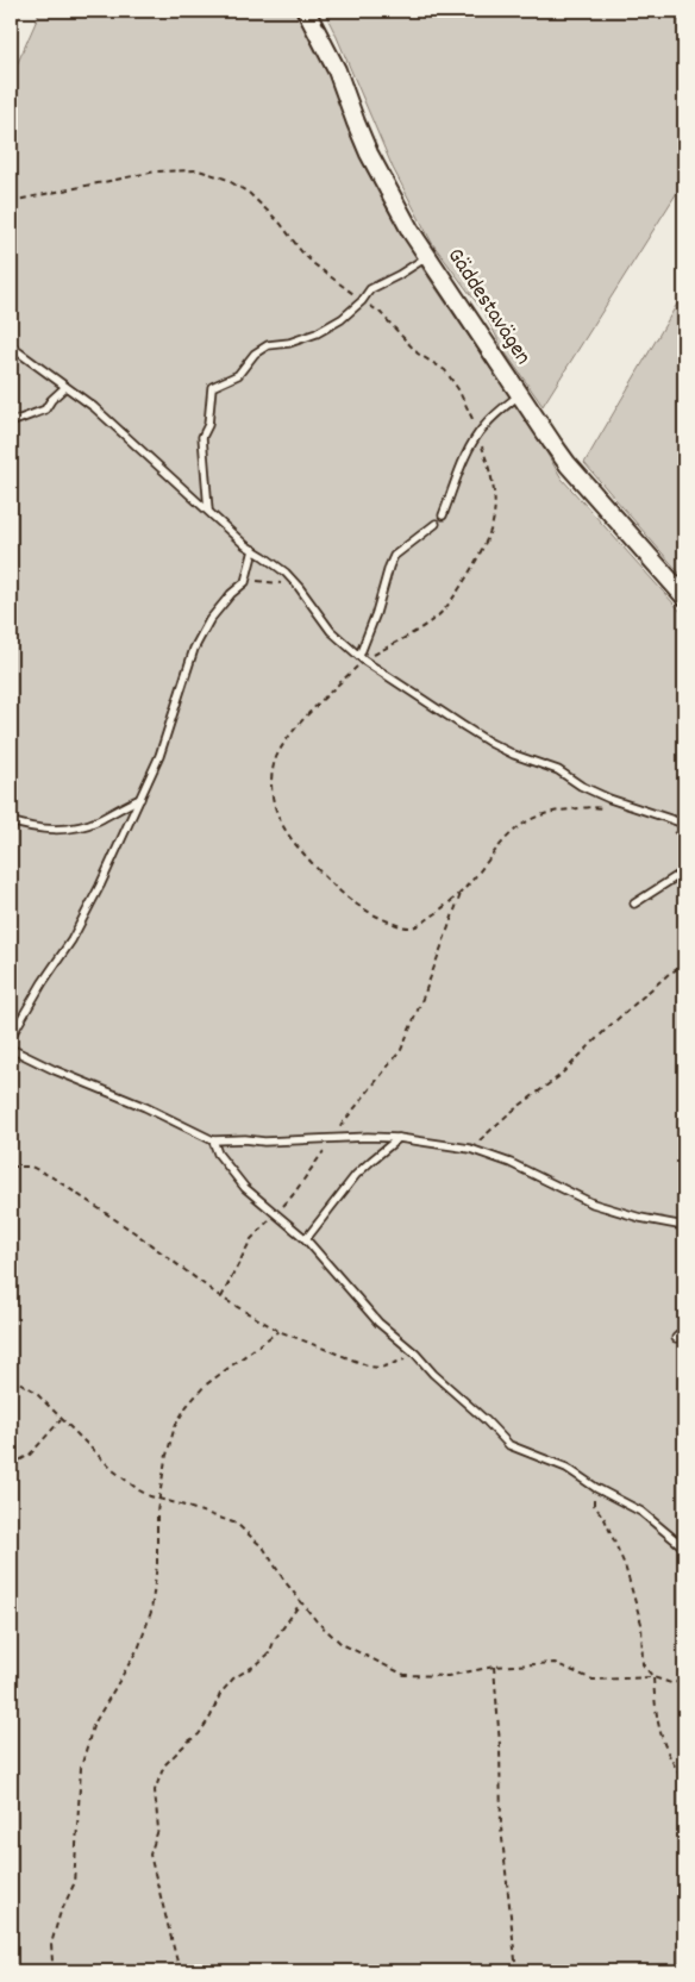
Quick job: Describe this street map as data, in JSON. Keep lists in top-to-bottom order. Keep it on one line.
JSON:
{"streets":{"street":["Gäddestavägen"]}}
